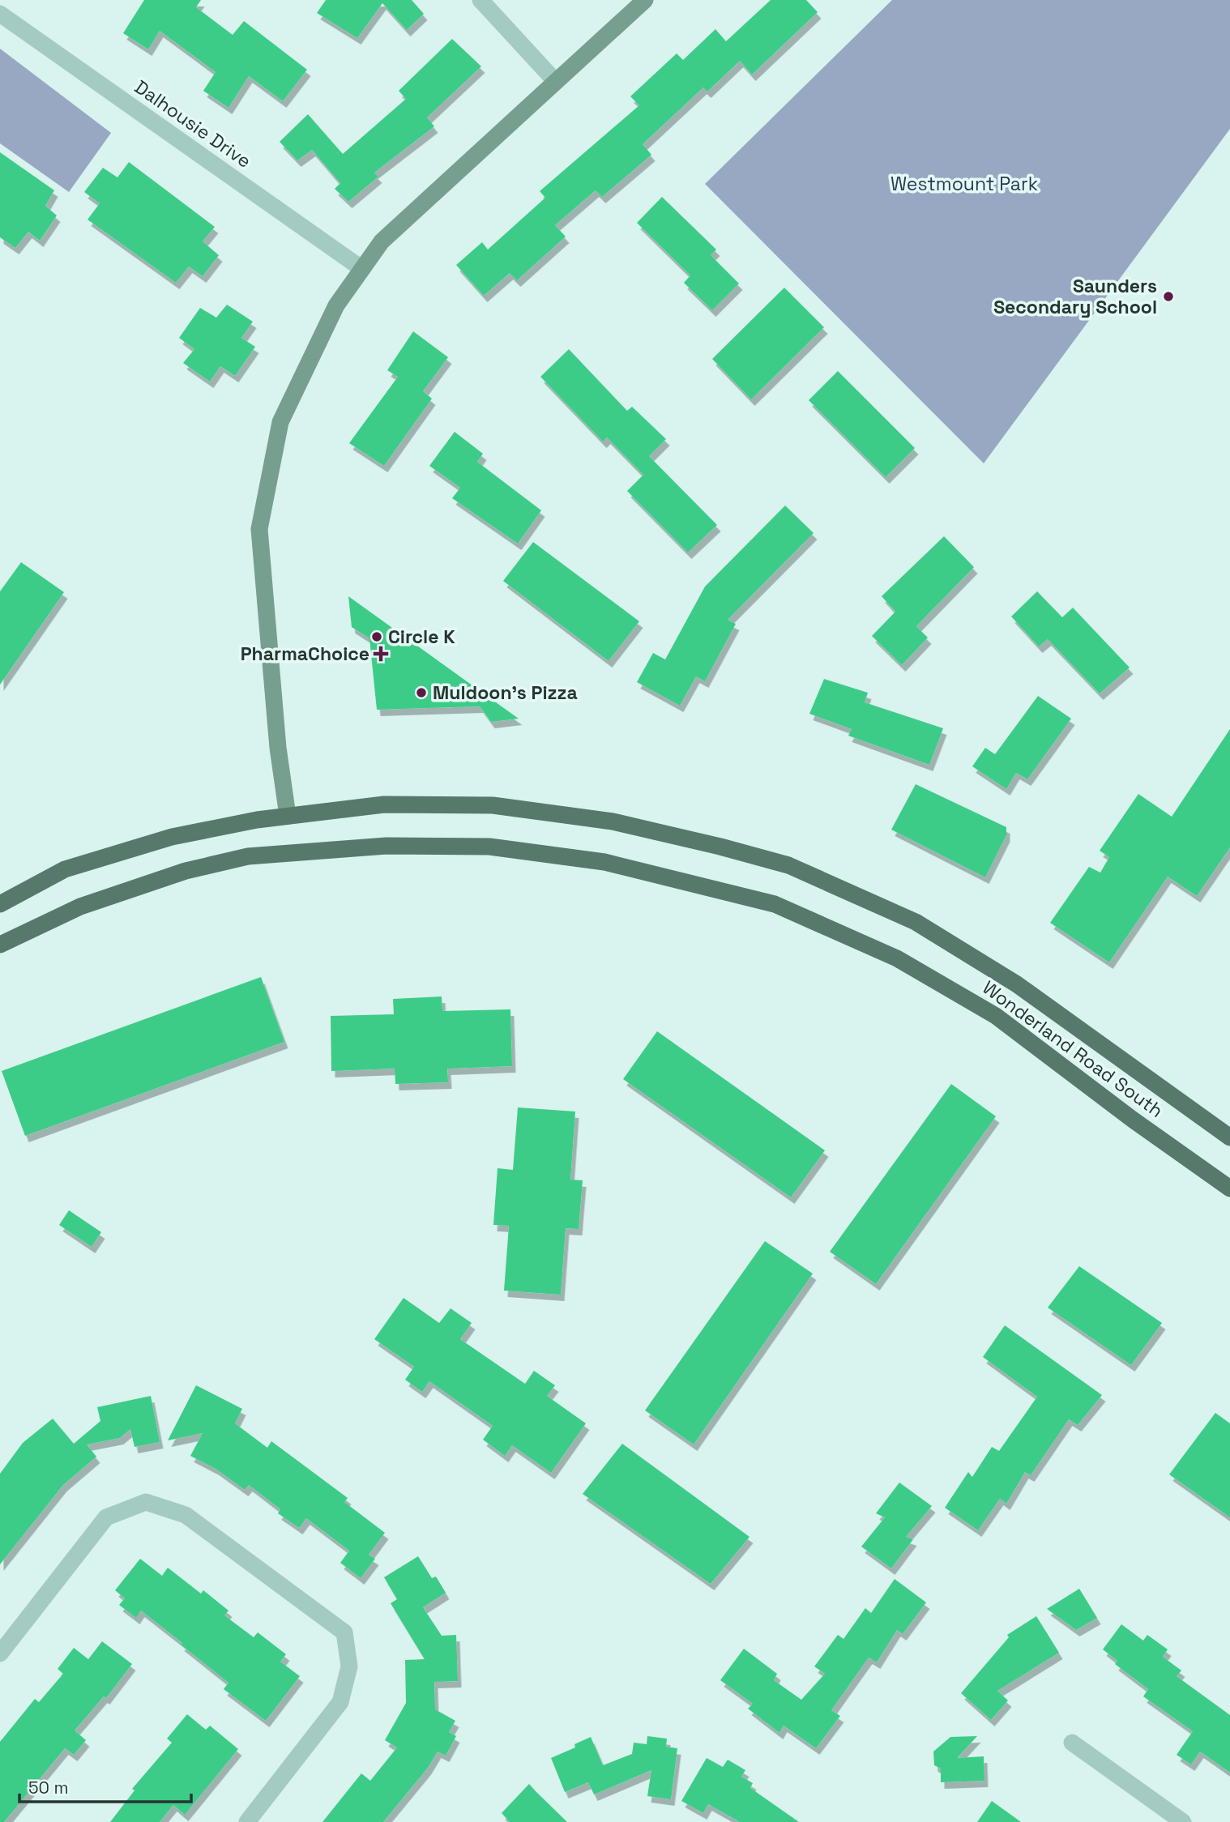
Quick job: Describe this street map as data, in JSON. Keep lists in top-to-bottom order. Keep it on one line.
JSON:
{"streets":{"main road":["Wonderland Road South"],"street":["Dalhousie Drive"]},"parks":["Westmount Park"],"places":{"other":["Saunders Secondary School","Circle K","Muldoon's Pizza"],"health":["PharmaChoice"]},"scale_bar":"50 m"}
